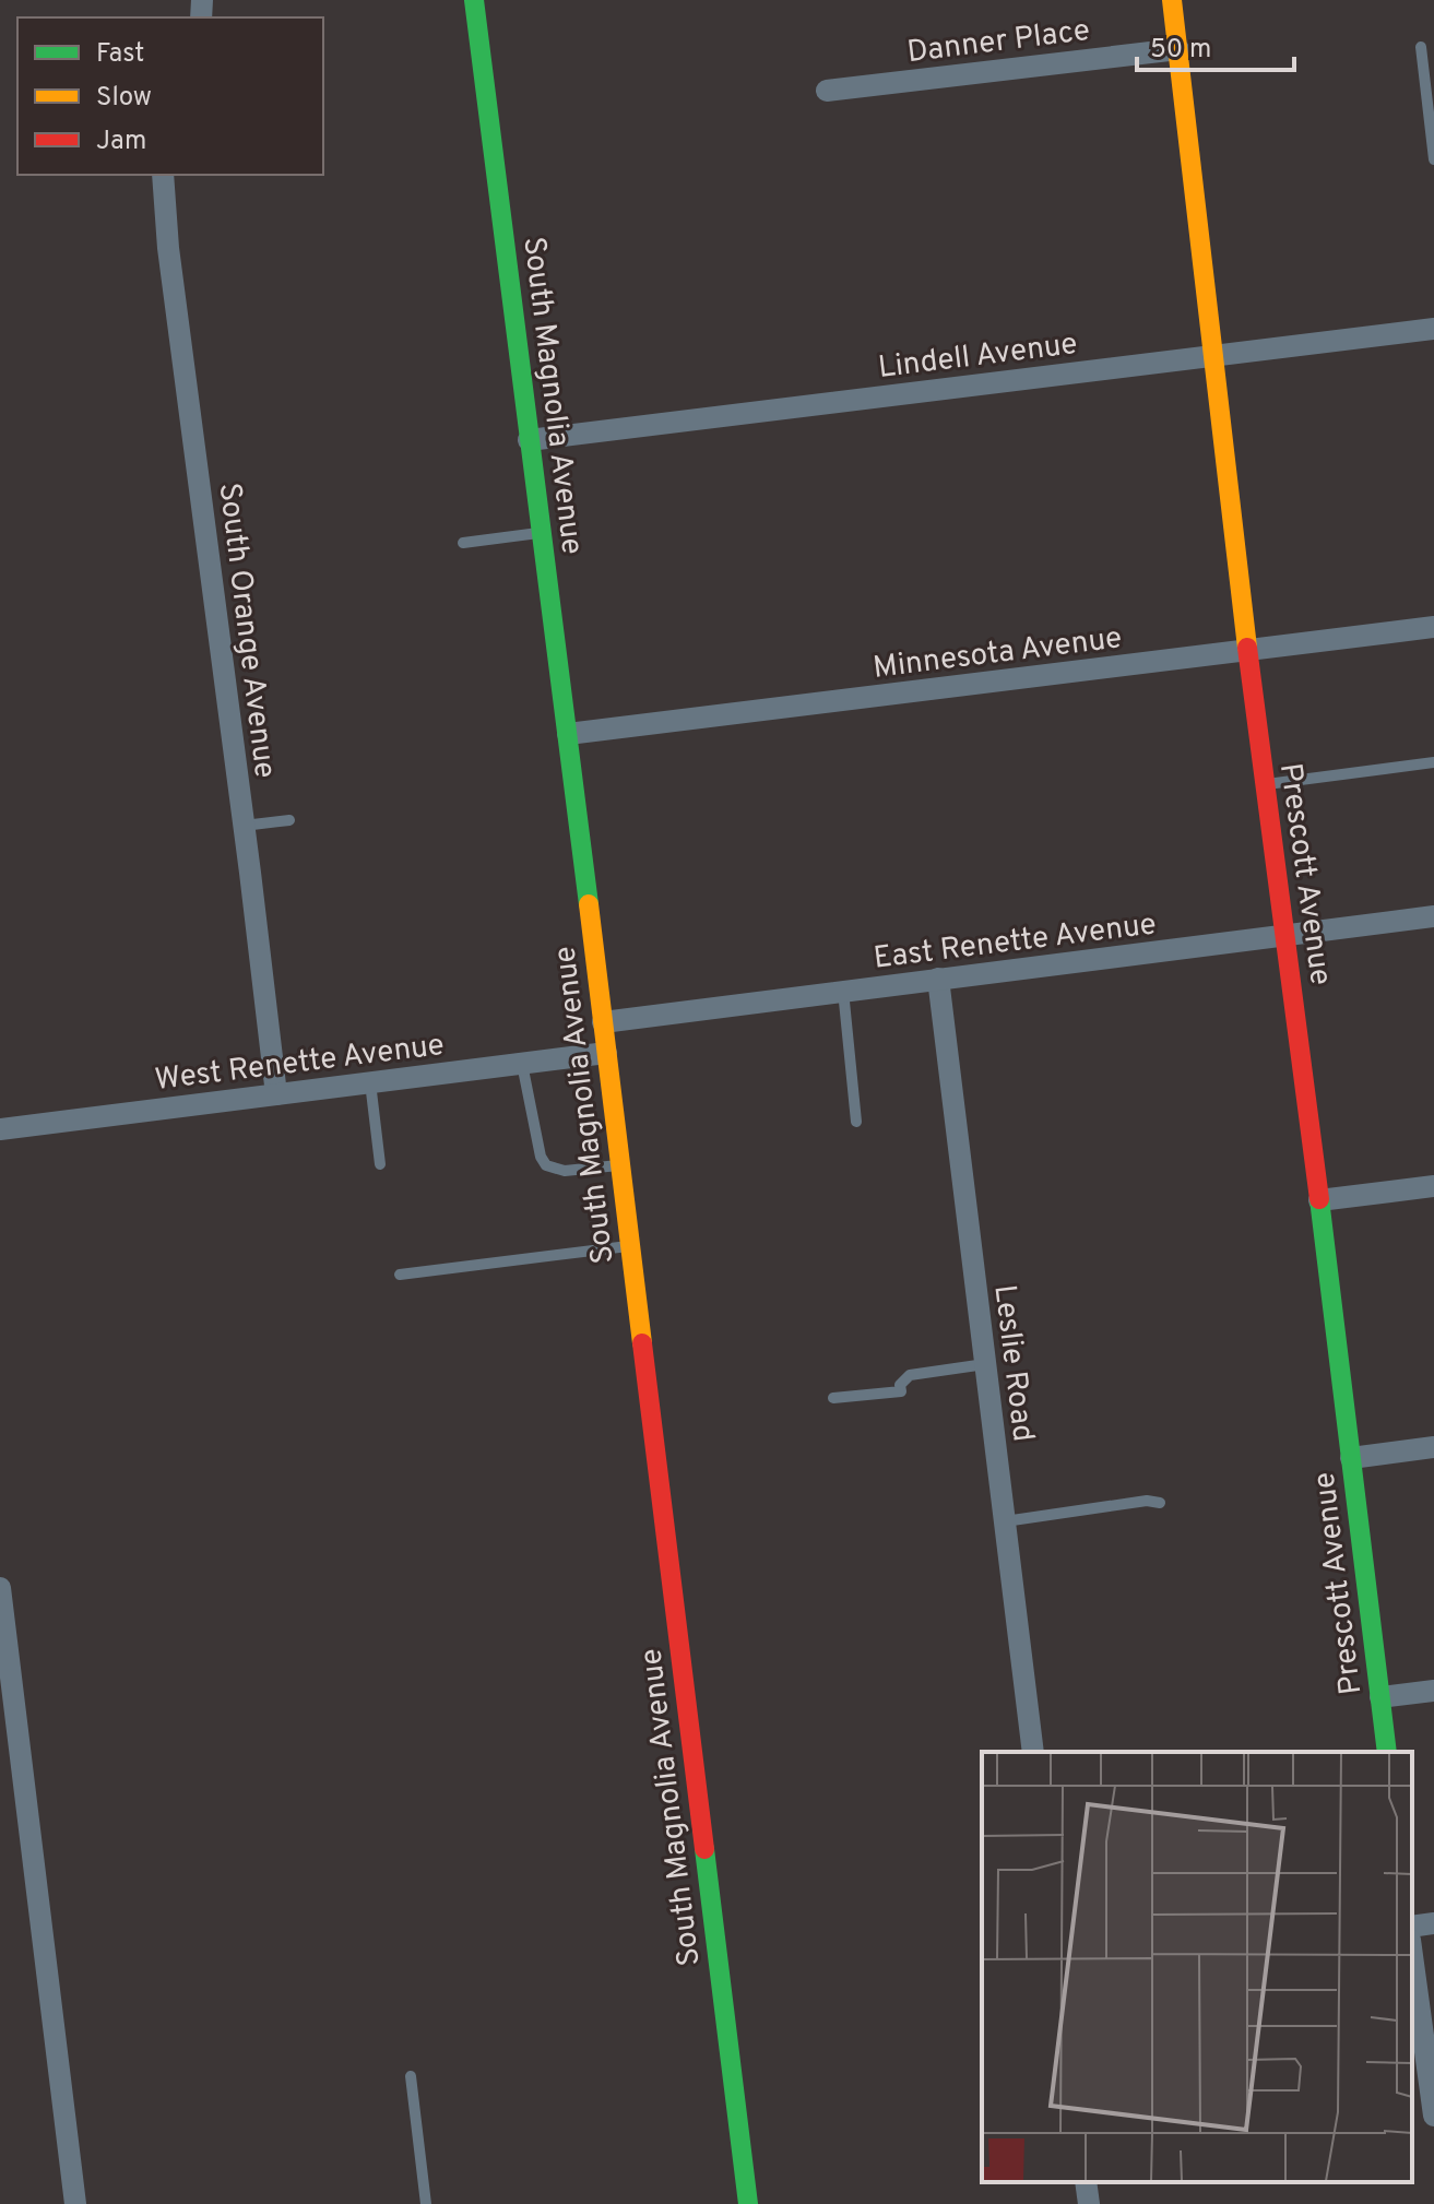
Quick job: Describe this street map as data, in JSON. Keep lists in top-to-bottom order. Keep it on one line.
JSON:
{"streets":{"main road":["South Magnolia Avenue","Prescott Avenue"],"street":["Danner Place","Lindell Avenue","South Orange Avenue","Minnesota Avenue","East Renette Avenue","West Renette Avenue","Leslie Road"]},"crossings":[["Danner Place","Prescott Avenue"],["Lindell Avenue","South Magnolia Avenue"],["Lindell Avenue","Prescott Avenue"],["South Magnolia Avenue","Minnesota Avenue"],["South Magnolia Avenue","East Renette Avenue"],["South Magnolia Avenue","West Renette Avenue"],["South Orange Avenue","West Renette Avenue"],["Minnesota Avenue","Prescott Avenue"],["Prescott Avenue","East Renette Avenue"],["East Renette Avenue","Leslie Road"]],"legend":["Fast","Slow","Jam"],"scale_bar":"50 m"}
